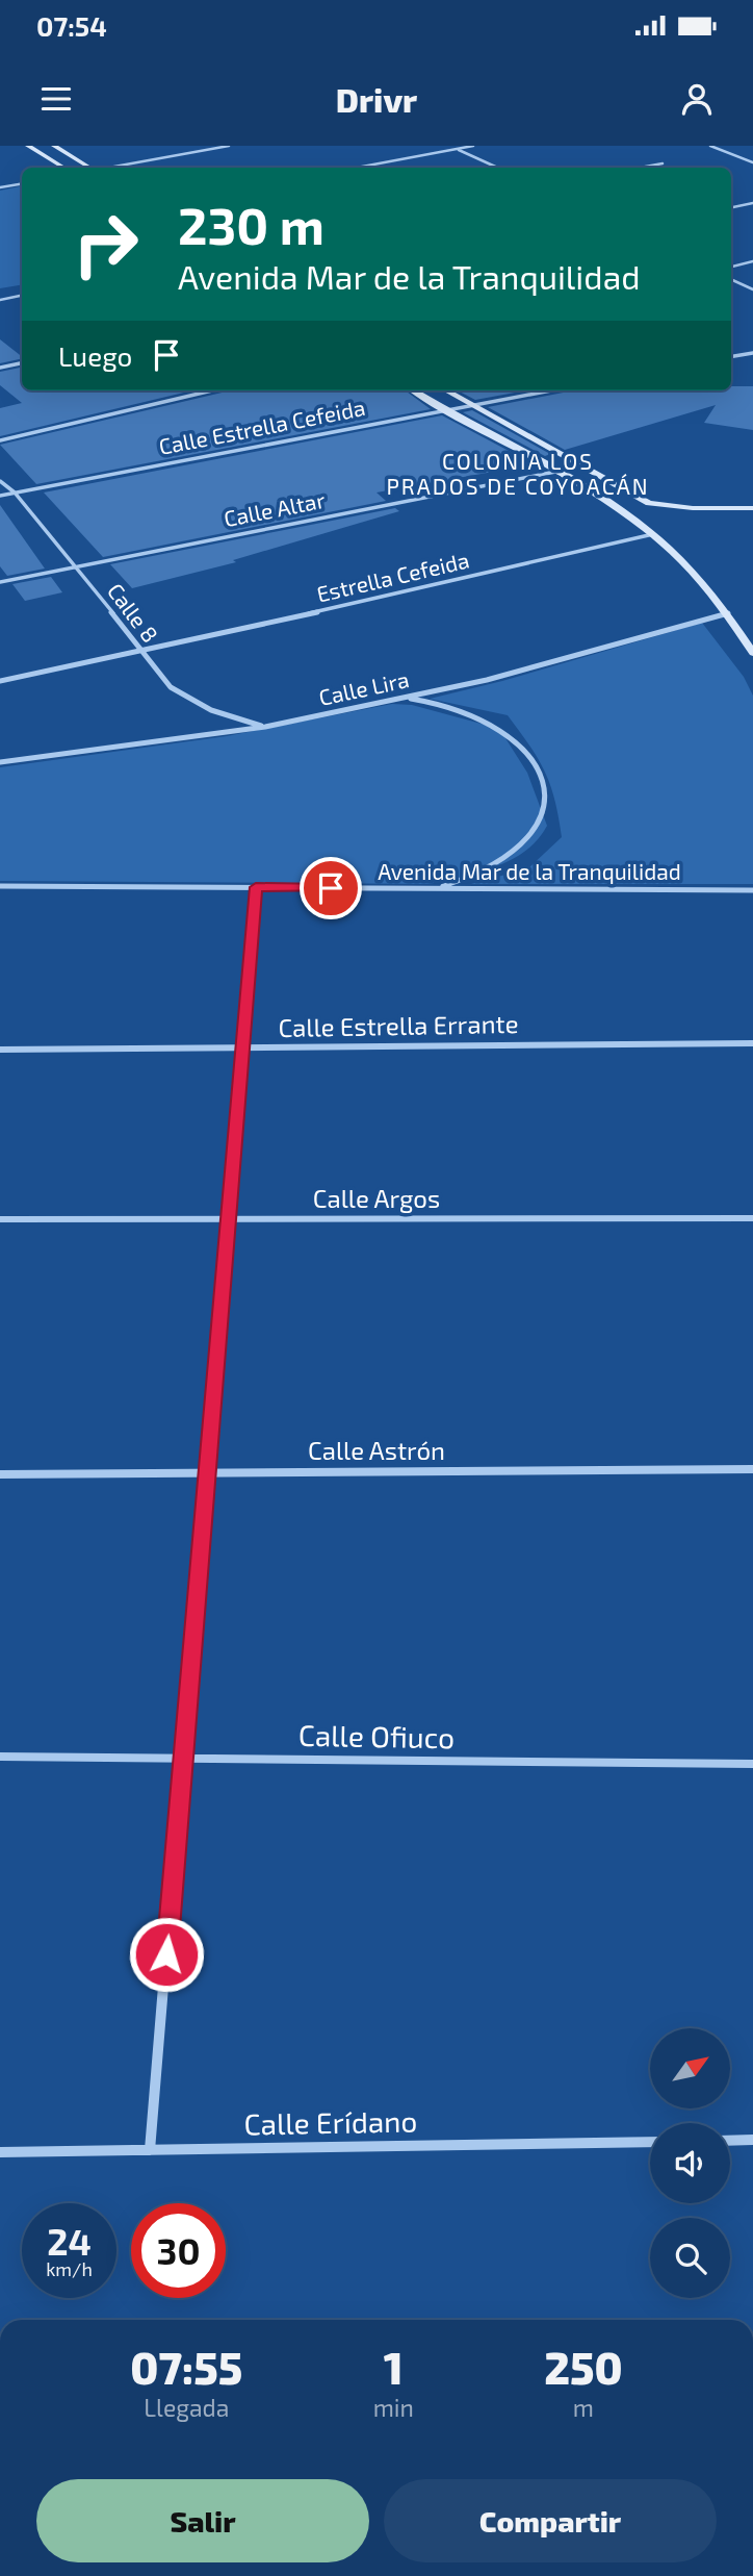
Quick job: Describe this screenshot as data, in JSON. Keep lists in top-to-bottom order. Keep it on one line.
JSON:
{"streets":{"street":["Calle Estrella Cefeida","Calle Altar","Estrella Cefeida","Calle 8","Calle Lira","Avenida Mar de la Tranquilidad","Calle Estrella Errante","Calle Argos","Calle Astrón","Calle Ofiuco","Calle Erídano"]},"crossings":[["Calle Estrella Cefeida","Calle 8"],["Calle Altar","Calle 8"],["Estrella Cefeida","Calle 8"],["Calle 8","Calle Lira"]],"districts":["COLONIA LOS PRADOS DE COYOACÁN"],"north":"top right","page":{"status":"07:54","header":"Drivr","turn":["230 m","Avenida Mar de la Tranquilidad"],"then":"Luego","speed":"24 km/h","limit":"30","eta":["07:55","Llegada","1","min","250","m"],"buttons":["Salir","Compartir"]}}
